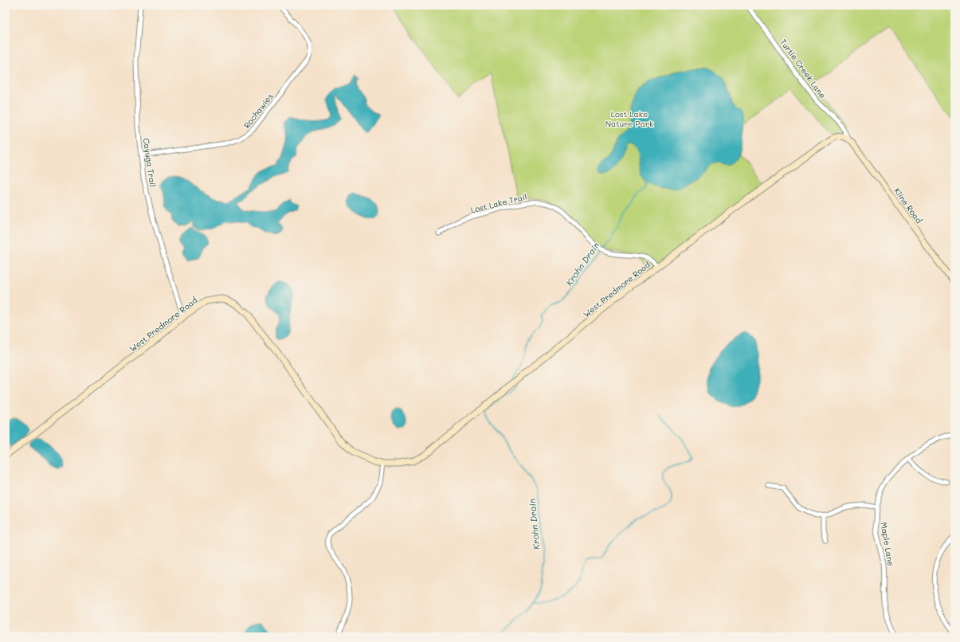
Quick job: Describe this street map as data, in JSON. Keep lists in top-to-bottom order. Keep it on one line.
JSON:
{"streets":{"street":["Turtle Creek Lane","Rochawies","Cayuga Trail","Lost Lake Trail","Kline Road","West Predmore Road","Maple Lane"]},"crossings":[["Turtle Creek Lane","Kline Road"],["Turtle Creek Lane","West Predmore Road"],["Rochawies","Cayuga Trail"],["Cayuga Trail","West Predmore Road"],["Lost Lake Trail","West Predmore Road"],["Kline Road","West Predmore Road"]],"water":["Krohn Drain"],"parks":["Lost Lake Nature Park"]}
